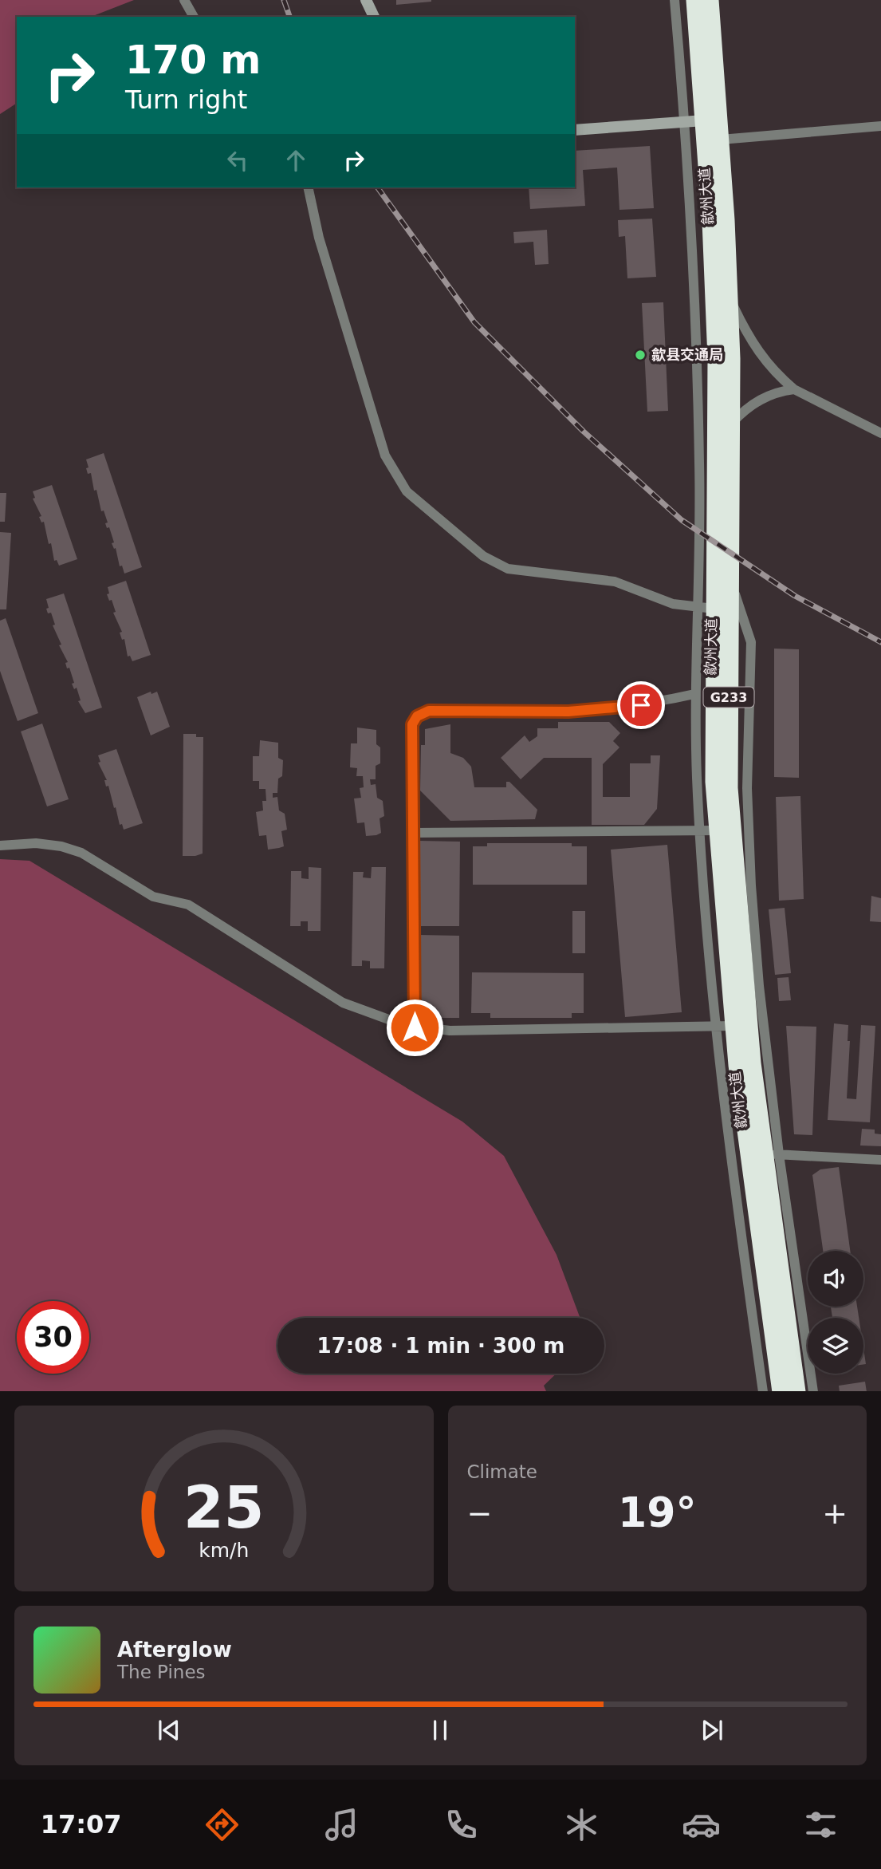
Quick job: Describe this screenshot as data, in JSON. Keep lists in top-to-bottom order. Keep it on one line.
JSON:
{"streets":{"highway":["歙州大道","G233"]},"places":["歙县交通局"],"page":{"turn":["170 m","Turn right"],"limit":"30","trip":"17:08 · 1 min · 300 m","tile":"Climate","heat":["−","19°","+"],"song":["Afterglow","The Pines"],"tabs":"17:07","gauge":["25","km/h"]}}
